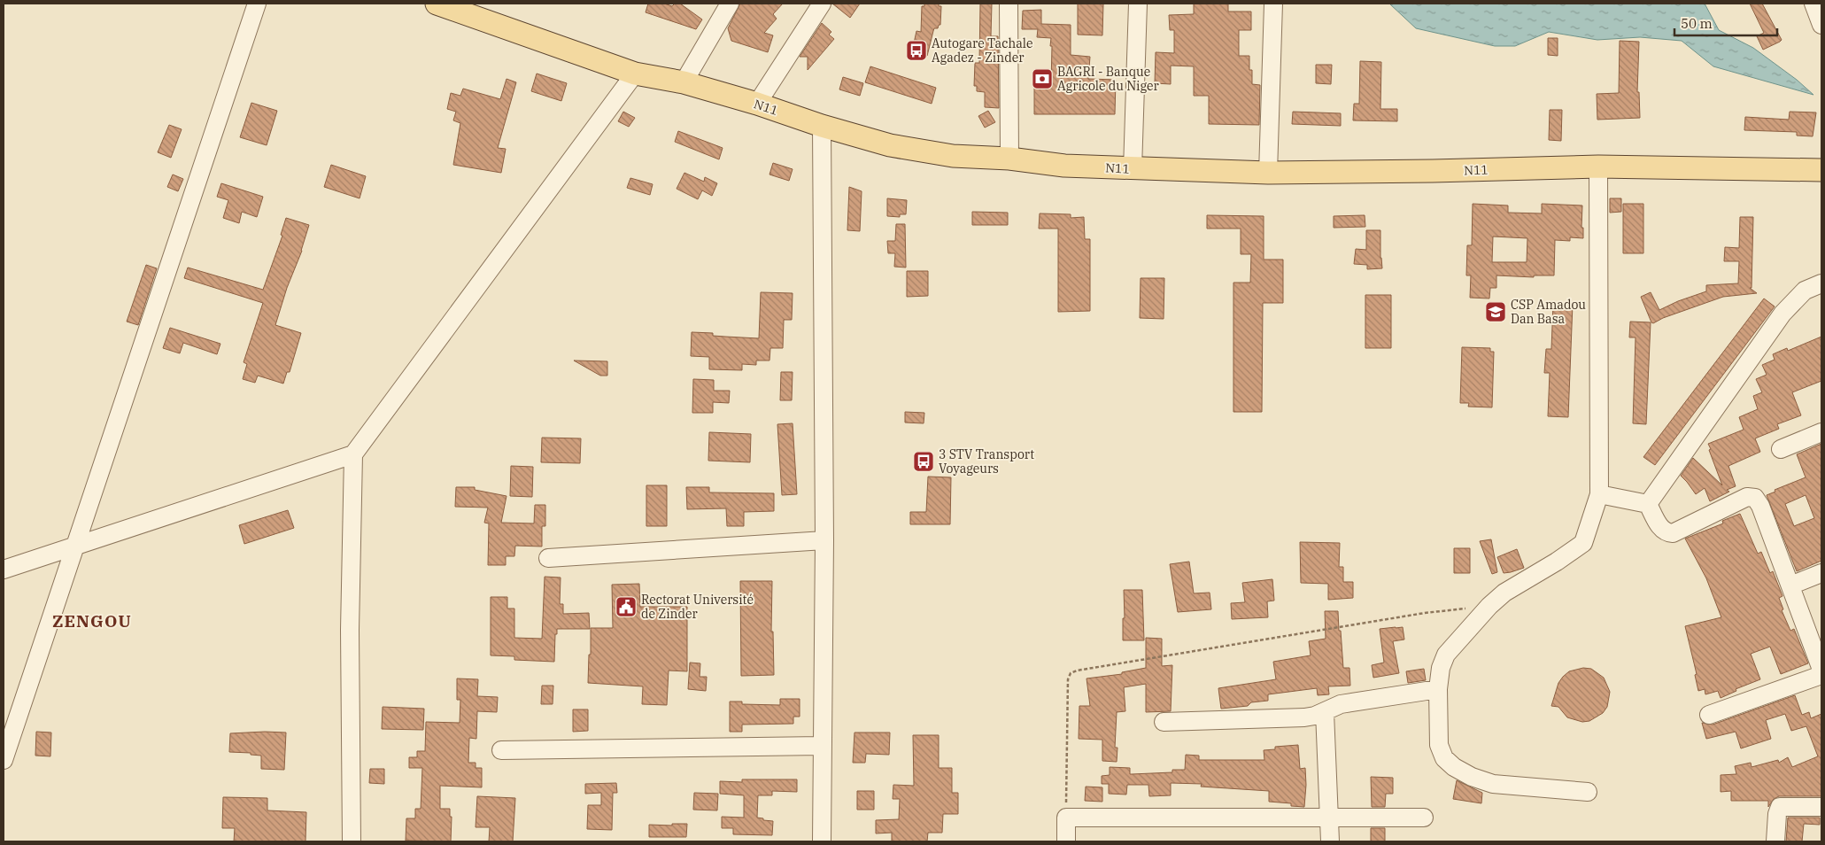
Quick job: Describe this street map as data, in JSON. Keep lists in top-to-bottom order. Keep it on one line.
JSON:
{"streets":{"main road":["N11"]},"districts":["ZENGOU"],"places":{"bus stop":["Autogare Tachale Agadez - Zinder","3 STV Transport Voyageurs"],"bank":["BAGRI - Banque Agricole du Niger"],"school or university":["CSP Amadou Dan Basa"],"public building":["Rectorat Université de Zinder"]},"scale_bar":"50 m"}
